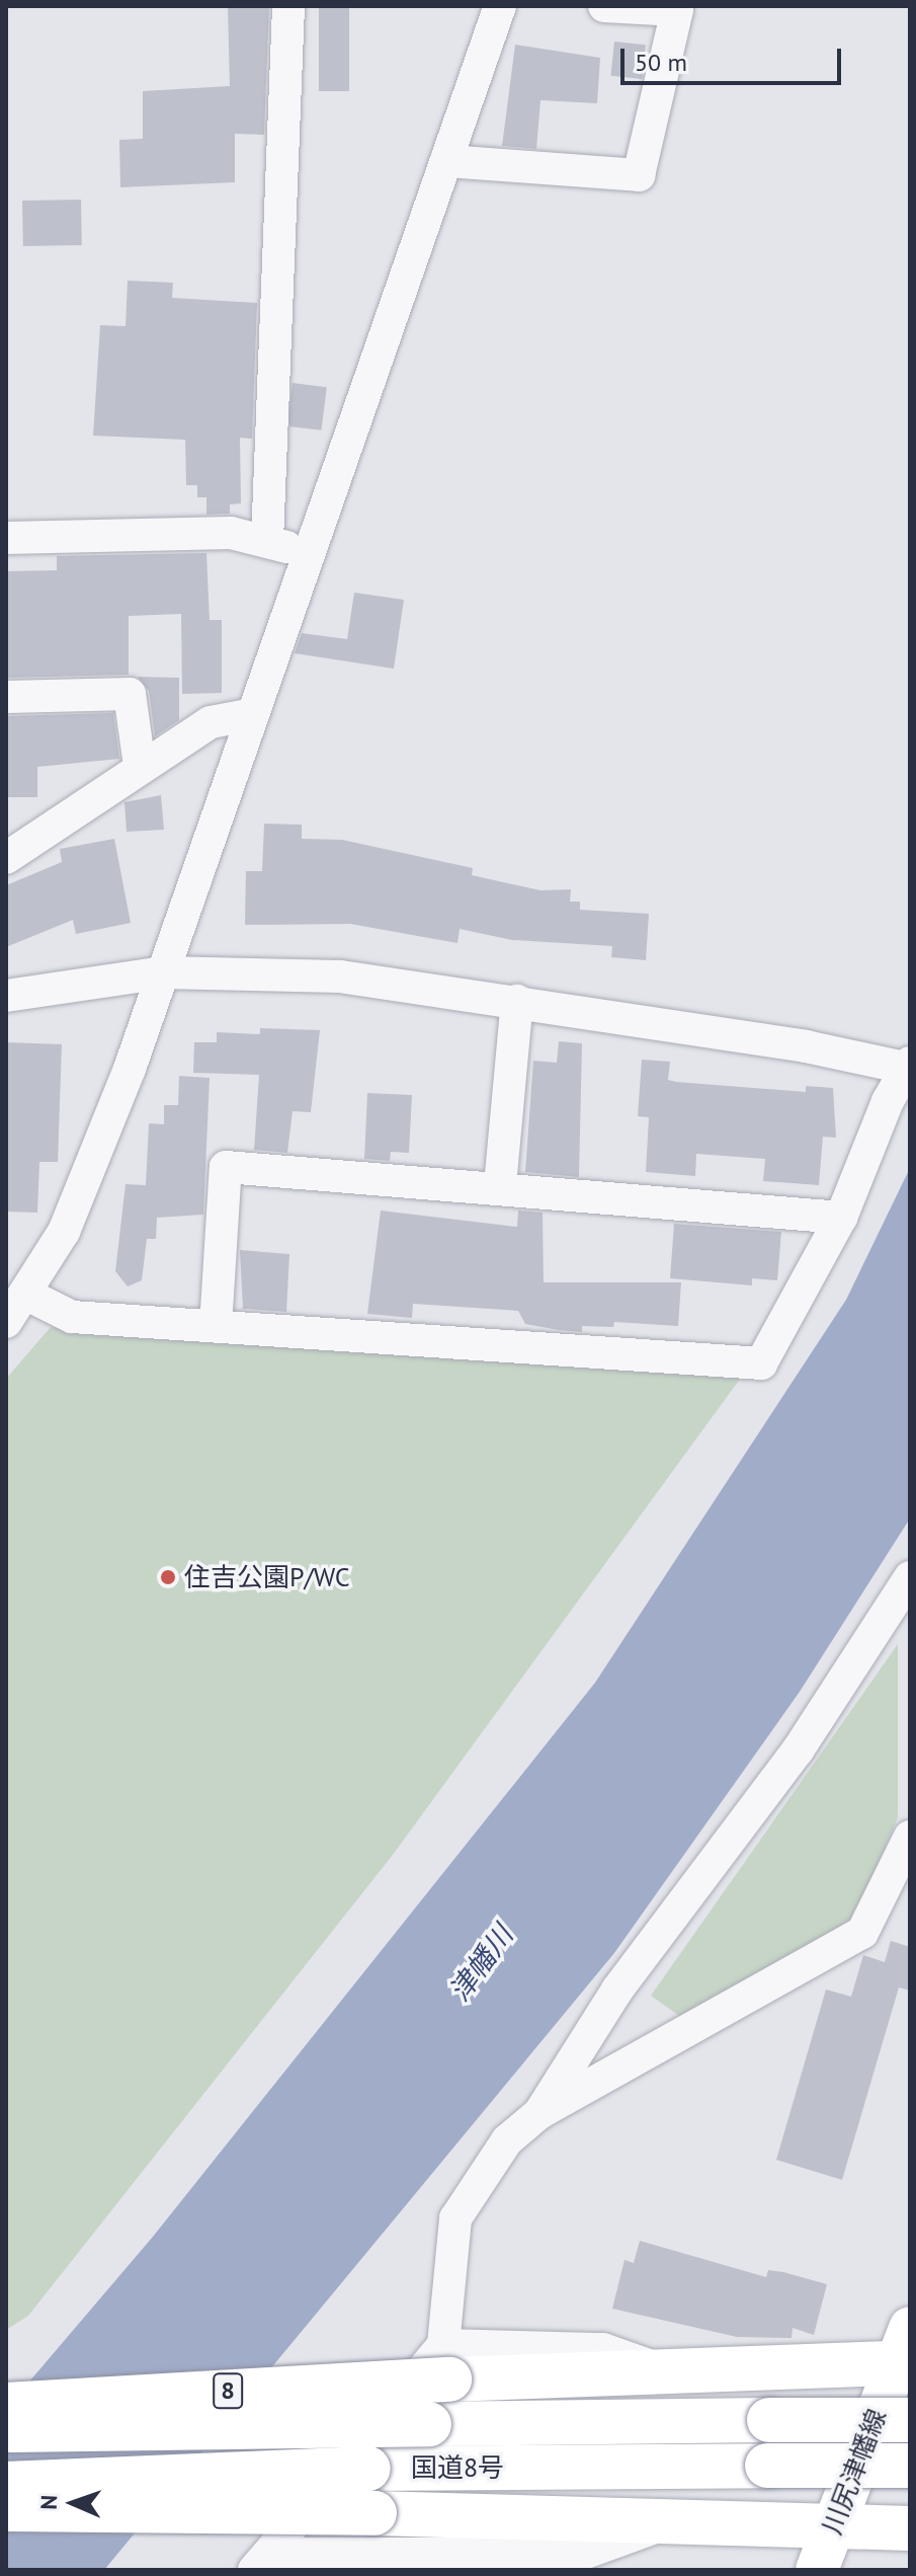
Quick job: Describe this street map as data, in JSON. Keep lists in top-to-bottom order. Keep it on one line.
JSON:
{"streets":{"highway":["8","国道8号"],"main road":["川尻津幡線"]},"water":["津幡川"],"places":["住吉公園P/WC"],"scale_bar":"50 m","north":"left"}
